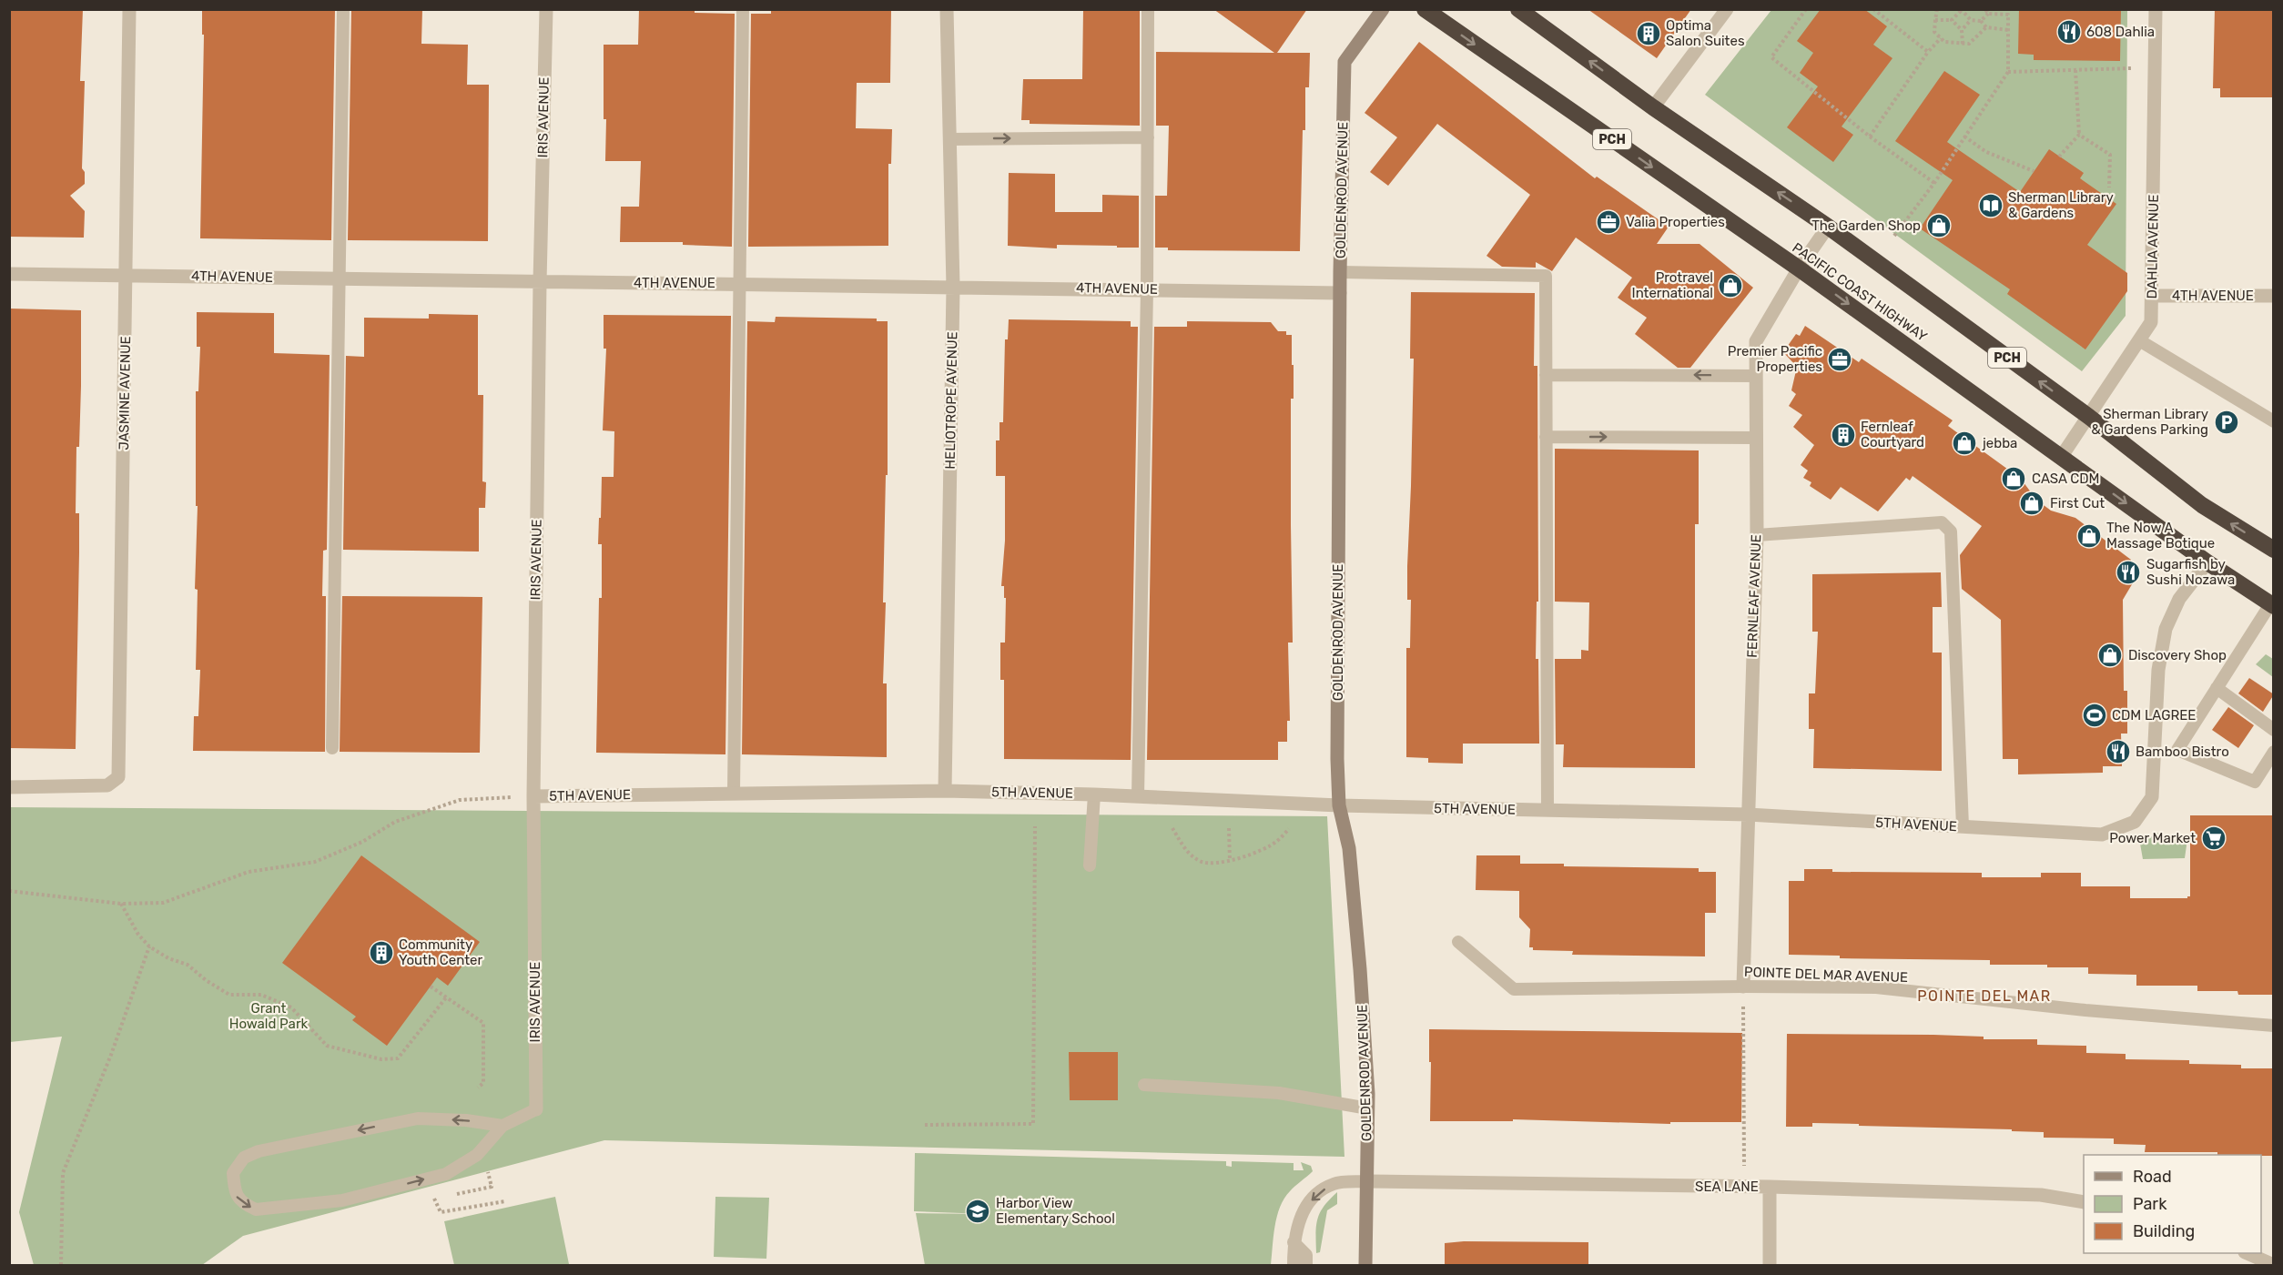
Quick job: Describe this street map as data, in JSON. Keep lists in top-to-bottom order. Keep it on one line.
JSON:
{"streets":{"highway":["PCH","PACIFIC COAST HIGHWAY"],"street":["IRIS AVENUE","GOLDENROD AVENUE","DAHLIA AVENUE","4TH AVENUE","JASMINE AVENUE","HELIOTROPE AVENUE","FERNLEAF AVENUE","5TH AVENUE","SEA LANE"],"lane":["POINTE DEL MAR AVENUE"]},"crossings":[["IRIS AVENUE","4TH AVENUE"],["IRIS AVENUE","5TH AVENUE"],["PCH","DAHLIA AVENUE"],["PCH","FERNLEAF AVENUE"],["GOLDENROD AVENUE","4TH AVENUE"],["GOLDENROD AVENUE","5TH AVENUE"],["GOLDENROD AVENUE","SEA LANE"],["DAHLIA AVENUE","4TH AVENUE"],["DAHLIA AVENUE","PACIFIC COAST HIGHWAY"],["4TH AVENUE","JASMINE AVENUE"],["4TH AVENUE","HELIOTROPE AVENUE"],["PACIFIC COAST HIGHWAY","FERNLEAF AVENUE"],["PACIFIC COAST HIGHWAY","5TH AVENUE"],["HELIOTROPE AVENUE","5TH AVENUE"],["FERNLEAF AVENUE","5TH AVENUE"],["FERNLEAF AVENUE","POINTE DEL MAR AVENUE"]],"districts":["POINTE DEL MAR"],"parks":["Grant Howald Park"],"places":{"restaurant":["608 Dahlia","Sugarfish by Sushi Nozawa","Bamboo Bistro"],"building":["Optima Salon Suites","Fernleaf Courtyard","Community Youth Center"],"library":["Sherman Library & Gardens"],"office":["Valia Properties","Premier Pacific Properties"],"shop":["The Garden Shop","Protravel International","jebba","CASA CDM","First Cut","The Now A Massage Botique","Discovery Shop"],"parking":["Sherman Library & Gardens Parking"],"sports":["CDM LAGREE"],"supermarket":["Power Market"],"school or university":["Harbor View Elementary School"]},"legend":["Road","Park","Building"]}
